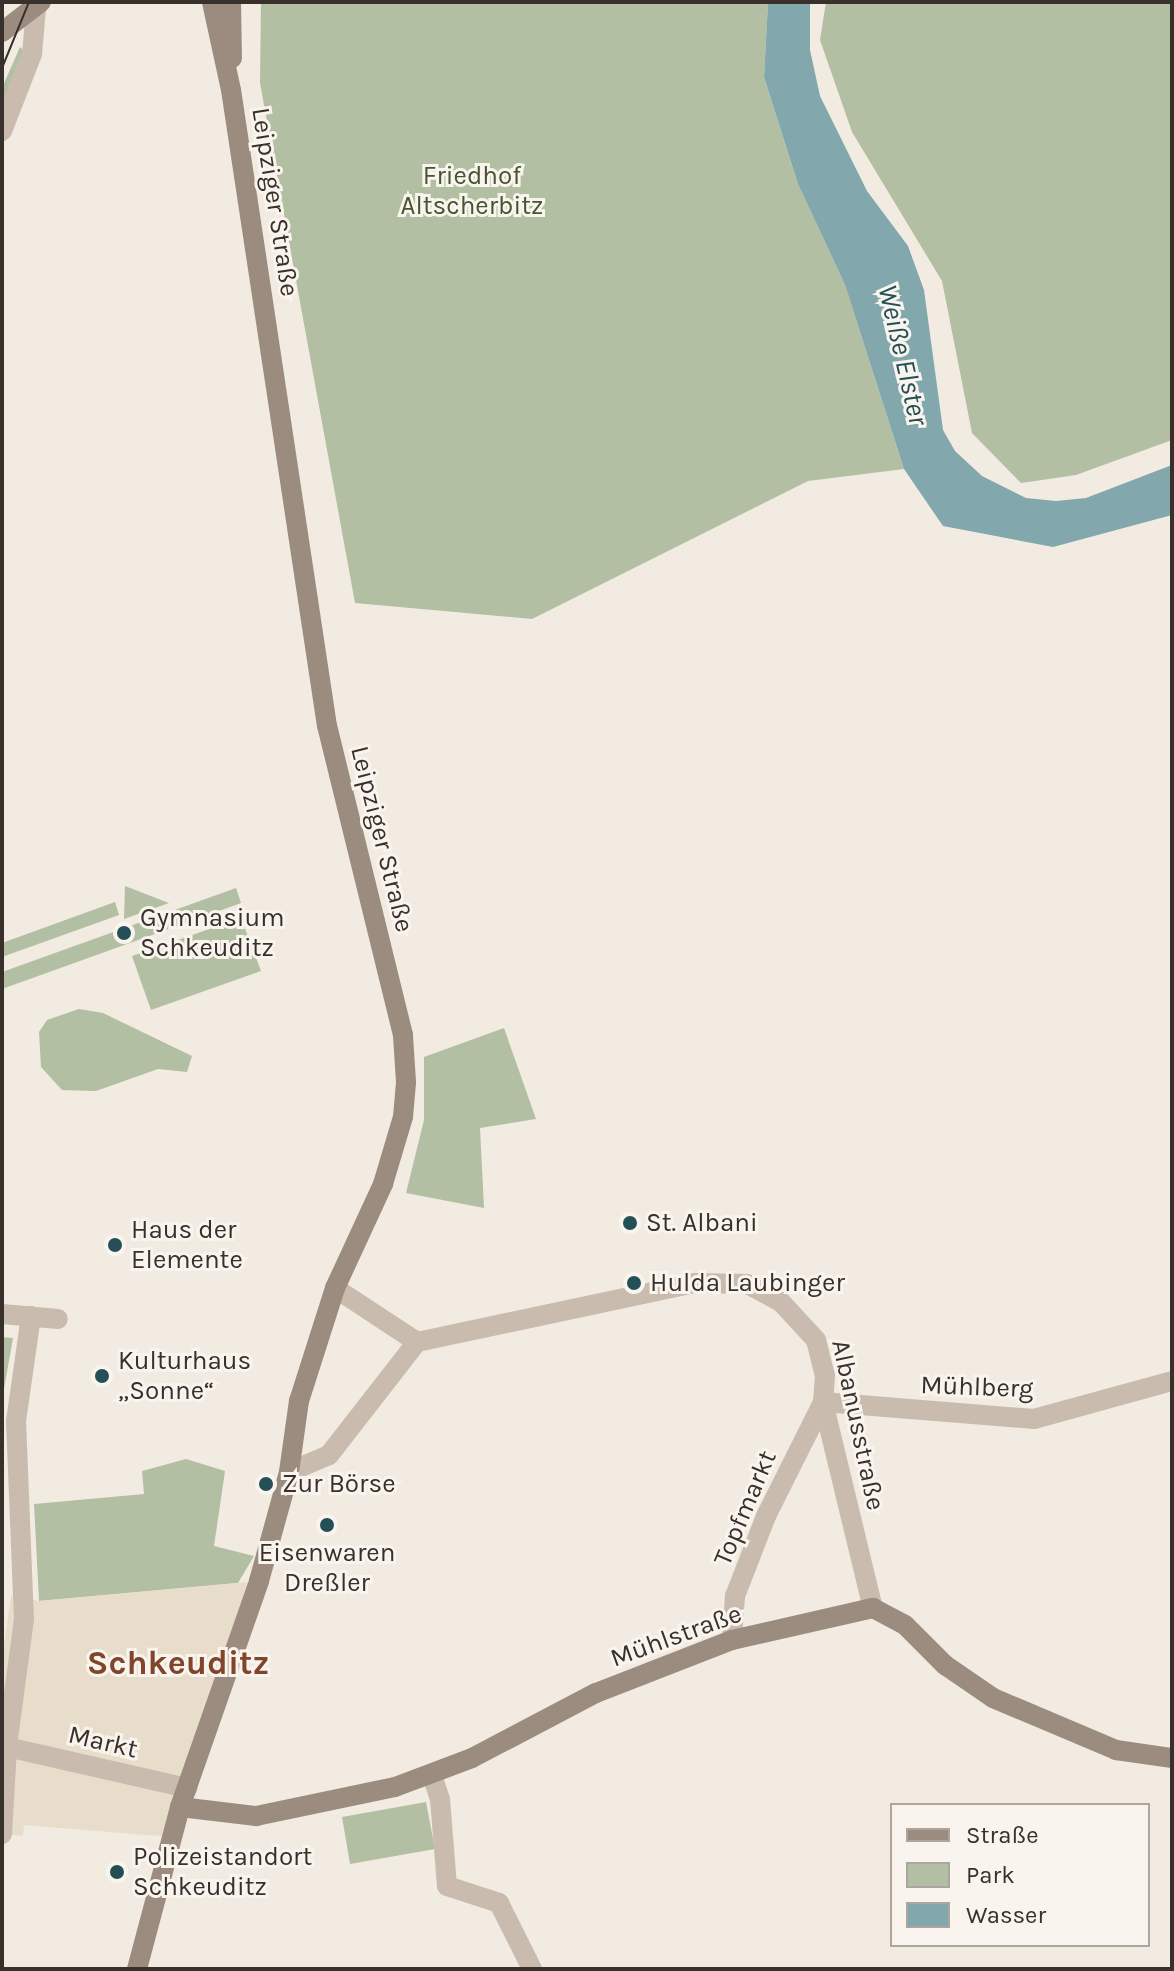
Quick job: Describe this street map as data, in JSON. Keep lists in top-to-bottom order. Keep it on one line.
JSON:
{"streets":{"street":["Leipziger Straße","Mühlberg","Albanusstraße","Topfmarkt","Mühlstraße","Markt"]},"crossings":[["Leipziger Straße","Mühlstraße"],["Leipziger Straße","Markt"],["Mühlberg","Albanusstraße"],["Mühlberg","Topfmarkt"],["Albanusstraße","Topfmarkt"],["Albanusstraße","Mühlstraße"],["Topfmarkt","Mühlstraße"],["Mühlstraße","Markt"]],"districts":["Schkeuditz"],"water":["Weiße Elster"],"parks":["Friedhof Altscherbitz"],"places":["Gymnasium Schkeuditz","St. Albani","Haus der Elemente","Hulda Laubinger","Kulturhaus „Sonne“","Zur Börse","Eisenwaren Dreßler","Polizeistandort Schkeuditz"],"legend":["Straße","Park","Wasser"]}
